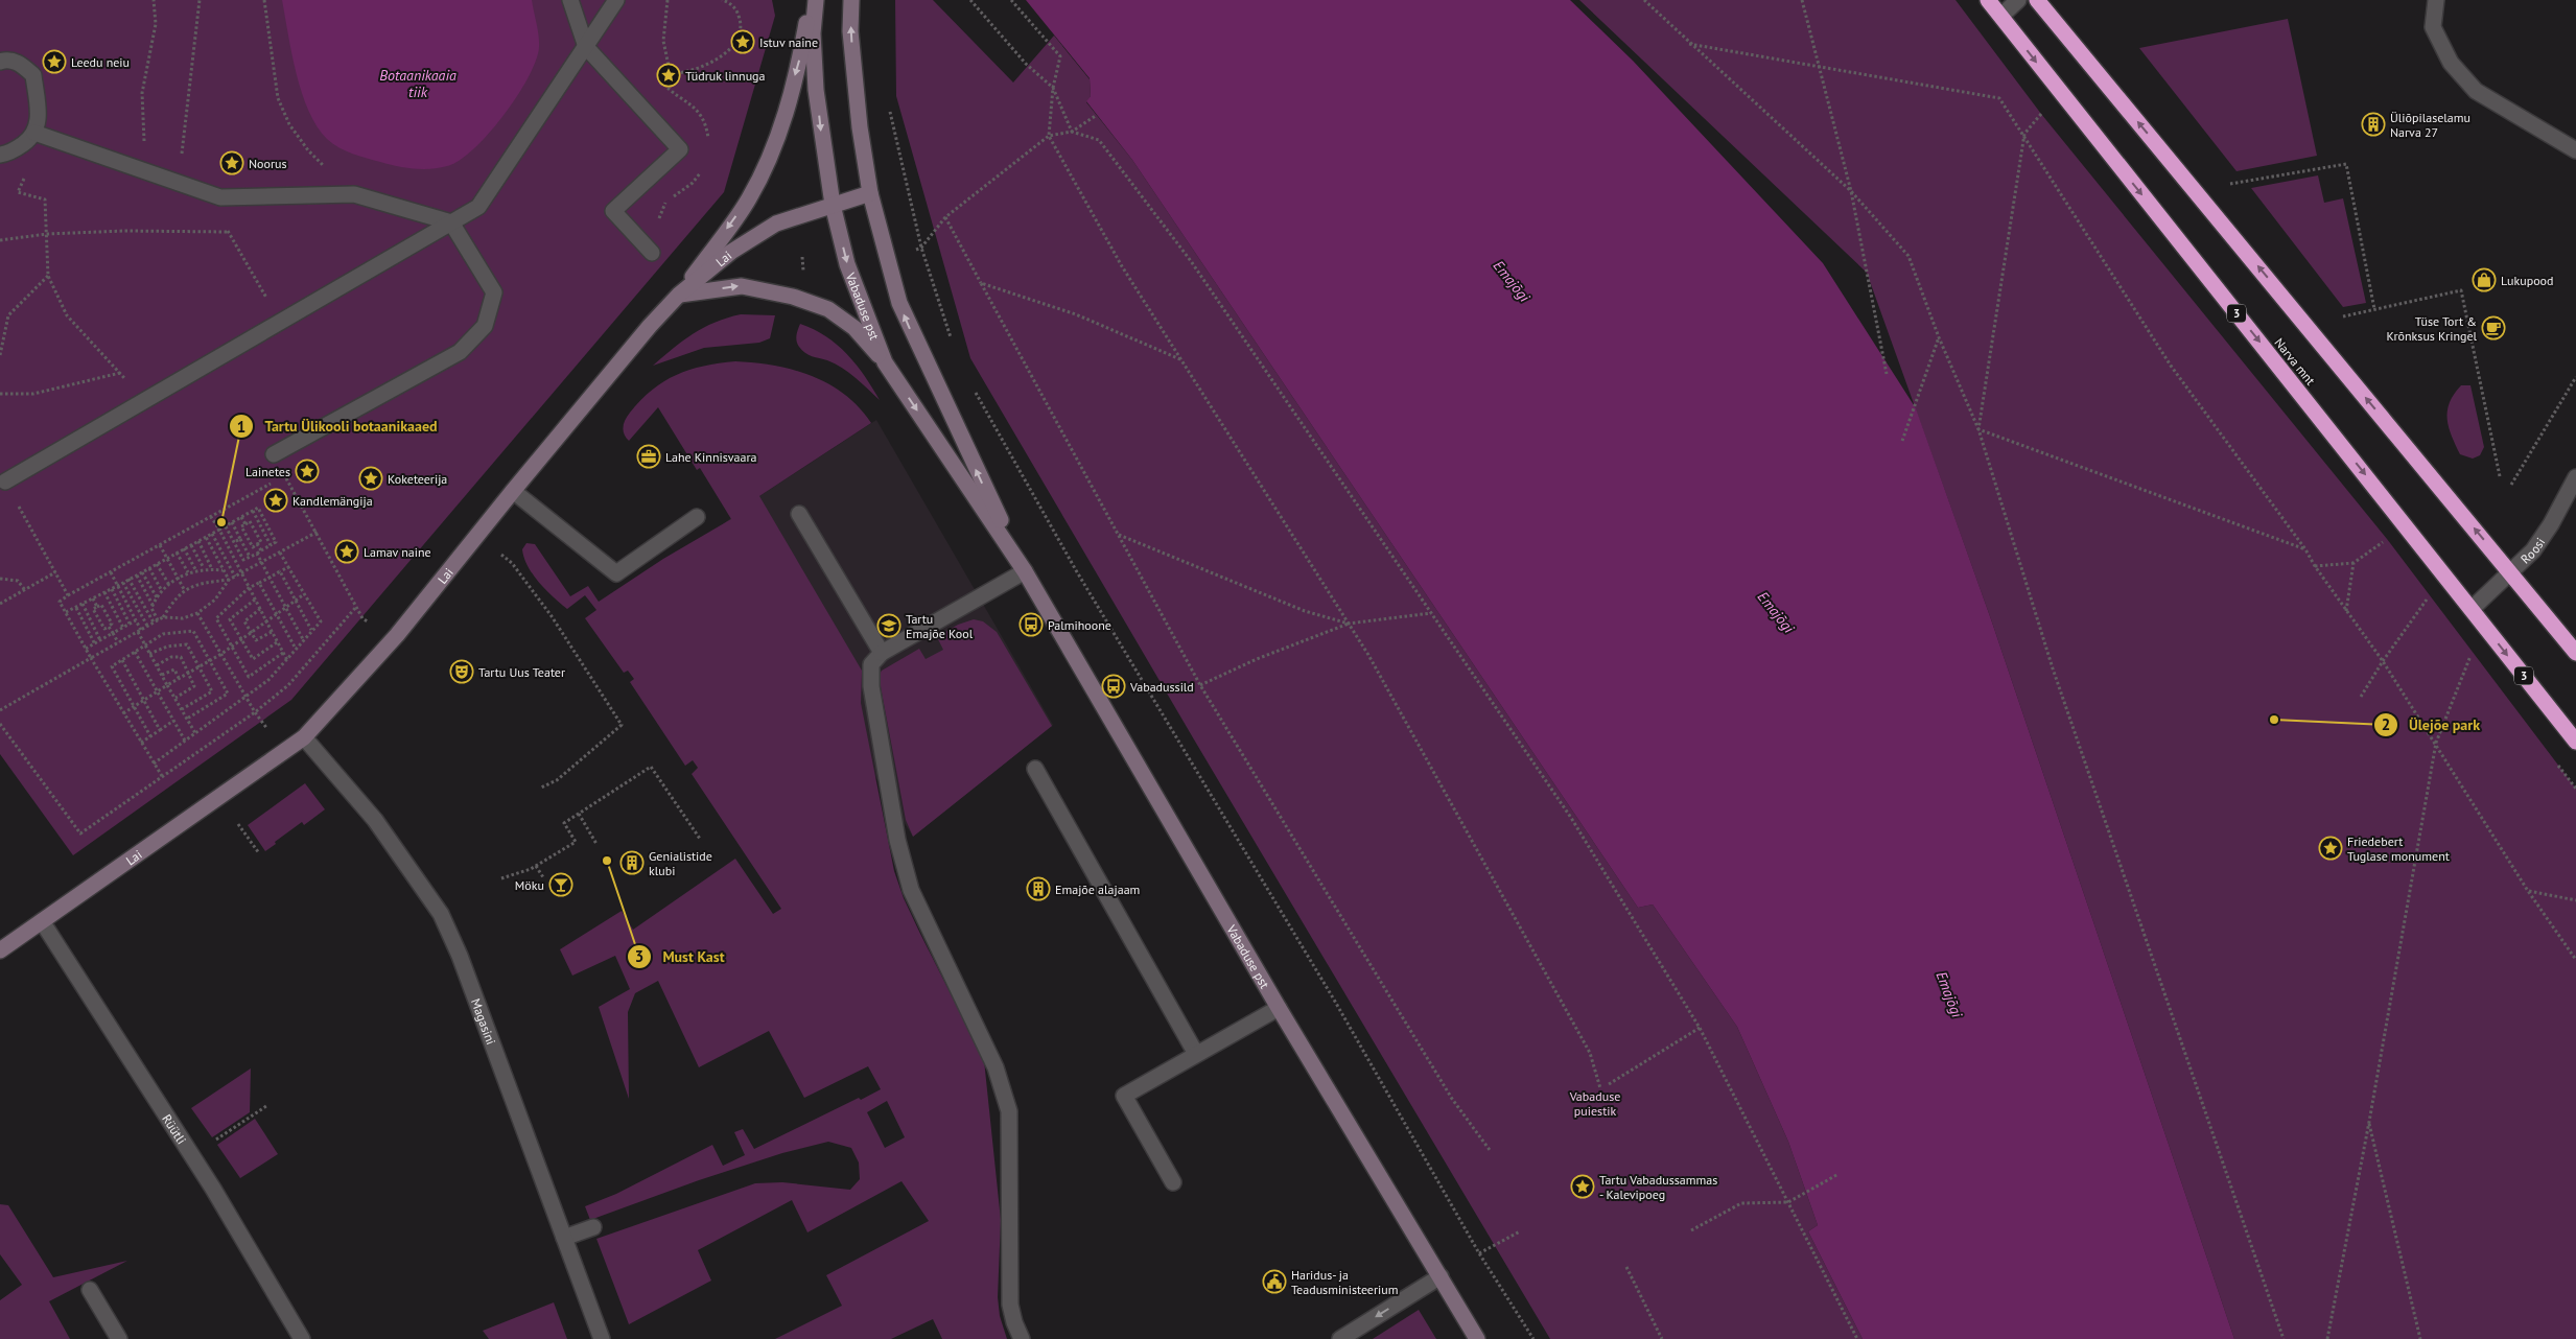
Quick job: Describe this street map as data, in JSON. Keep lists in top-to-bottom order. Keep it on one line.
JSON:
{"streets":{"highway":["3","Narva mnt"],"main road":["Lai","Vabaduse pst"],"street":["Roosi","Magasini","Rüütli"]},"crossings":[["Lai","Vabaduse pst"],["Lai","Magasini"],["Lai","Rüütli"],["Narva mnt","Roosi"]],"water":["Botaanikaaia tiik","Emajõgi"],"parks":["Vabaduse puiestik"],"places":{"place":["Istuv naine","Leedu neiu","Tüdruk linnuga","Noorus","Lainetes","Koketeerija","Kandlemängija","Lamav naine","Friedebert Tuglase monument","Tartu Vabadussammas - Kalevipoeg"],"building":["Üliõpilaselamu Narva 27","Genialistide klubi","Emajõe alajaam"],"shop":["Lukupood"],"cafe":["Tüse Tort & Krõnksus Kringel"],"office":["Lahe Kinnisvaara"],"other":["Tartu Ülikooli botaanikaaed","Ülejõe park","Must Kast"],"bus stop":["Palmihoone","Vabadussild"],"school or university":["Tartu Emajõe Kool"],"theatre":["Tartu Uus Teater"],"bar":["Möku"],"public building":["Haridus- ja Teadusministeerium"]}}
